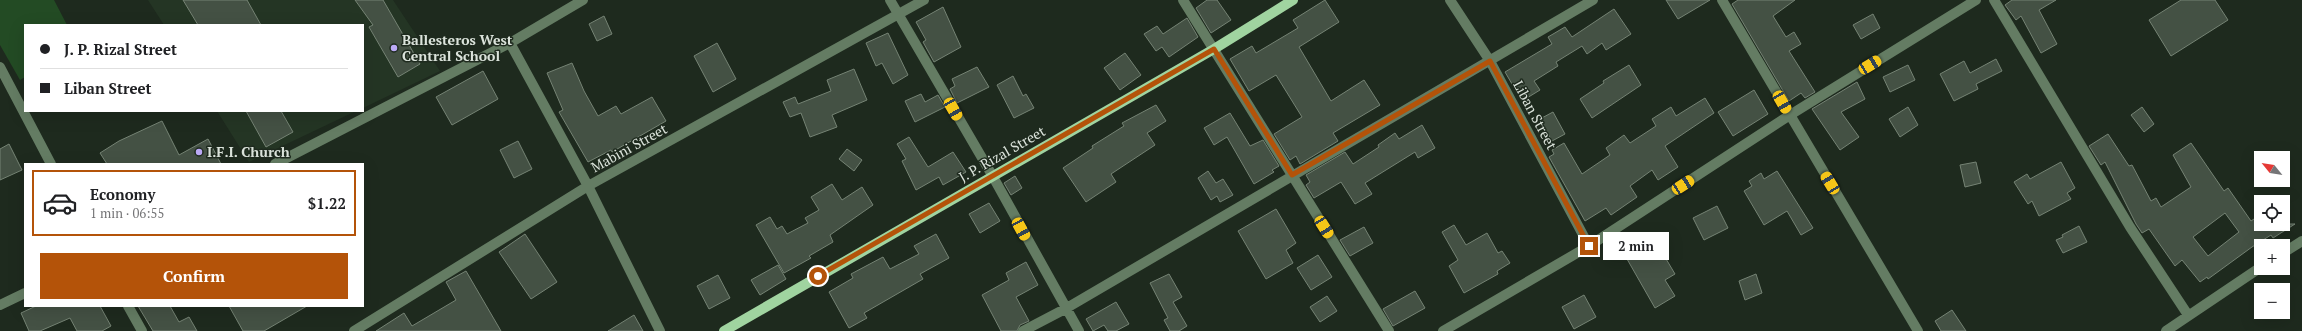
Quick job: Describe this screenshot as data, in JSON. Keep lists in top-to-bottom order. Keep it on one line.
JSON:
{"streets":{"main road":["J. P. Rizal Street"],"street":["Liban Street","Mabini Street"]},"places":["Ballesteros West Central School","I.F.I. Church"],"north":"top left","page":{"banner":["J. P. Rizal Street","Liban Street"],"map_buttons":["+","−"],"list":[{"name":"Economy","note":"1 min · 06:55","value":"$1.22"}],"bubble":"2 min","buttons":"Confirm"}}
